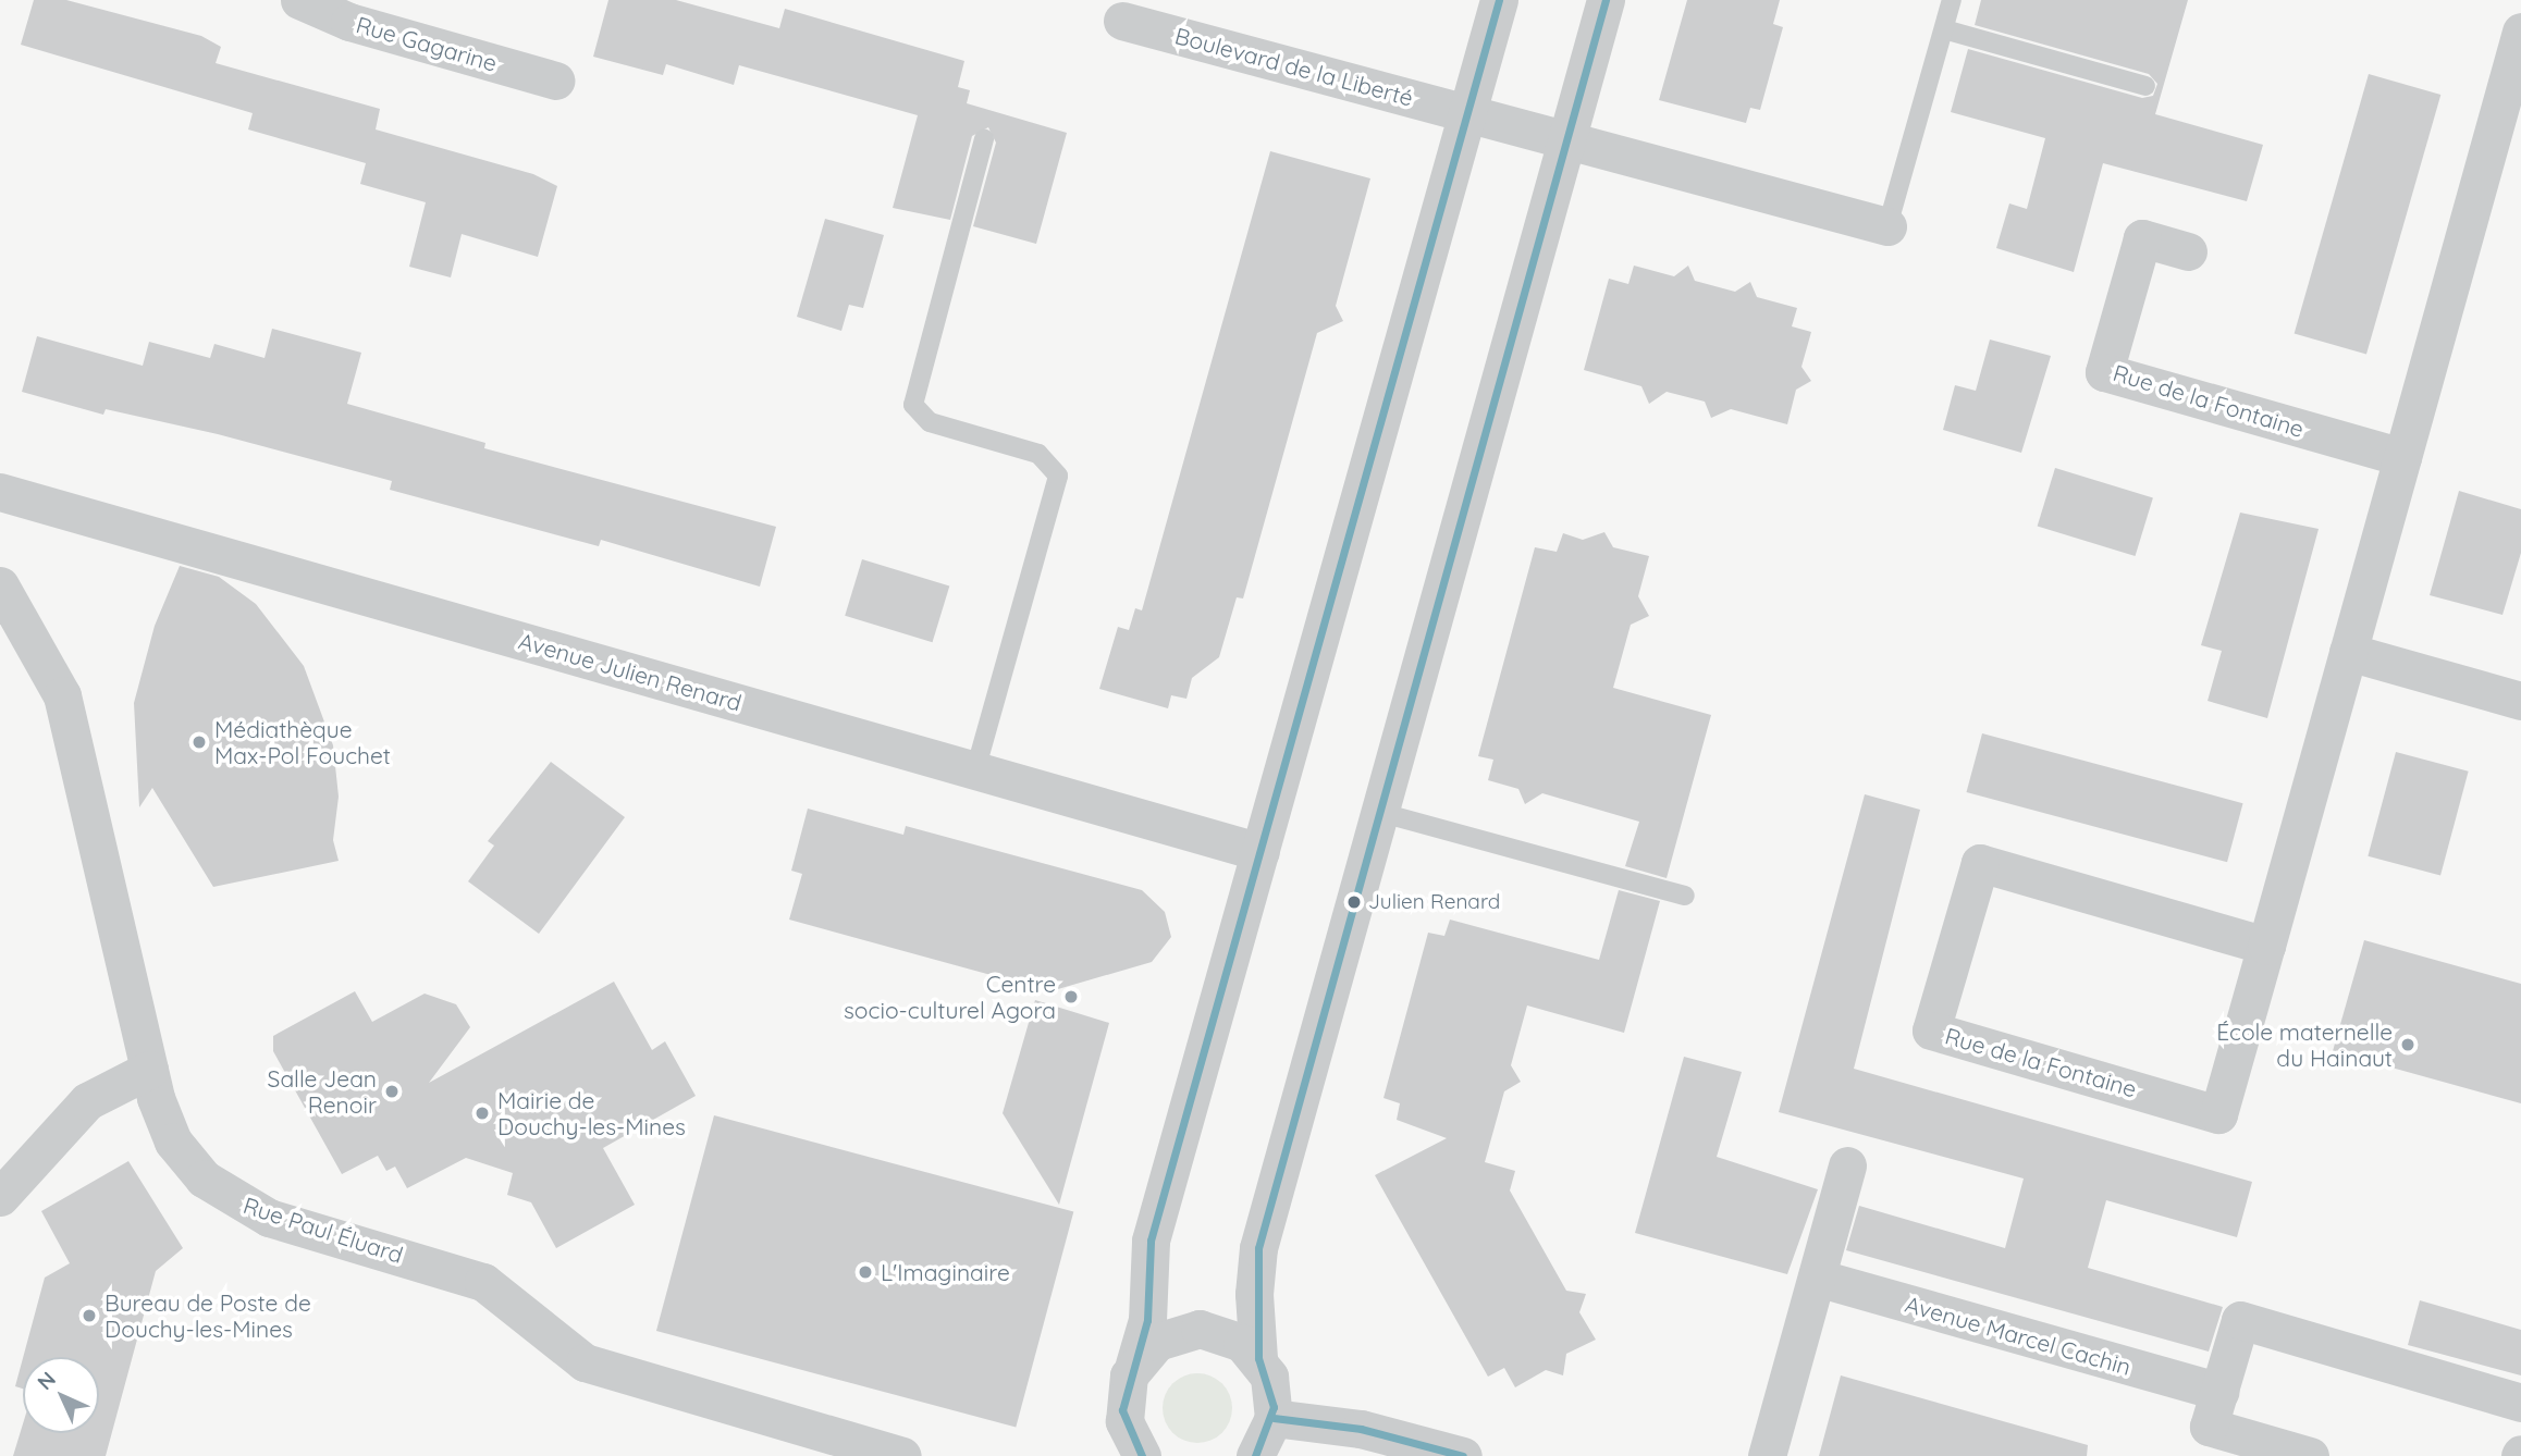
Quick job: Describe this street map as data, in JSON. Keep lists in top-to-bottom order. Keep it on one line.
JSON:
{"streets":{"street":["Rue Gagarine","Boulevard de la Liberté","Rue de la Fontaine","Avenue Julien Renard","Rue Paul Éluard","Avenue Marcel Cachin"]},"places":["Médiathèque Max-Pol Fouchet","Julien Renard","Centre socio-culturel Agora","École maternelle du Hainaut","Salle Jean Renoir","Mairie de Douchy-les-Mines","L'Imaginaire","Bureau de Poste de Douchy-les-Mines"],"north":"top left"}
